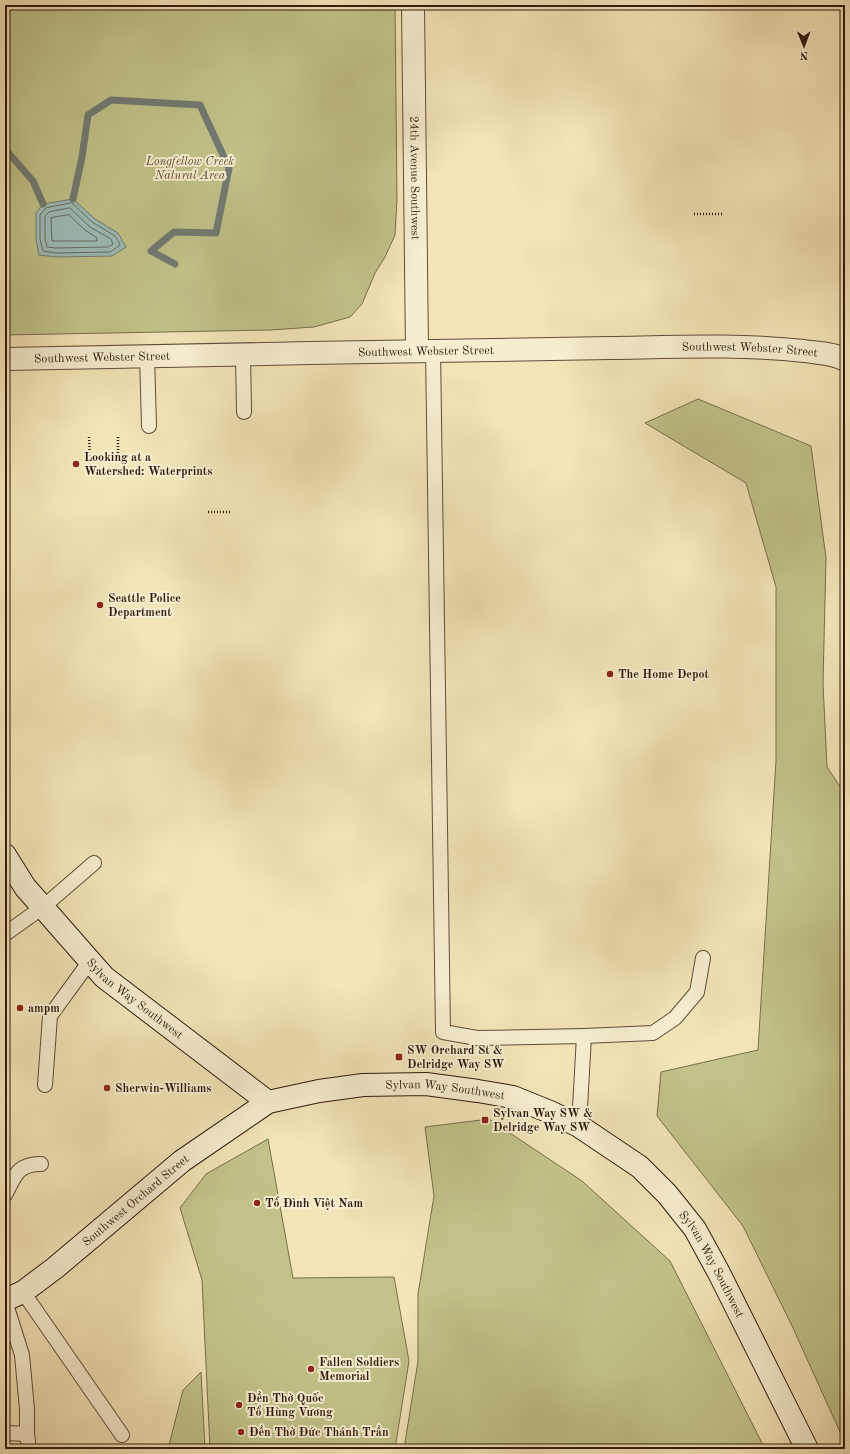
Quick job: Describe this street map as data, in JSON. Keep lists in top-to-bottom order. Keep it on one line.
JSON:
{"streets":{"street":["24th Avenue Southwest","Southwest Webster Street","Sylvan Way Southwest","Southwest Orchard Street"]},"crossings":[["24th Avenue Southwest","Southwest Webster Street"],["Sylvan Way Southwest","Southwest Orchard Street"]],"parks":["Longfellow Creek Natural Area"],"places":{"other":["Looking at a Watershed: Waterprints","Seattle Police Department","The Home Depot","ampm","Sherwin-Williams","Tổ Đình Việt Nam","Fallen Soldiers Memorial","Đền Thờ Quốc Tổ Hùng Vương","Đền Thờ Đức Thánh Trần"],"transit":["SW Orchard St & Delridge Way SW","Sylvan Way SW & Delridge Way SW"]},"north":"bottom"}
